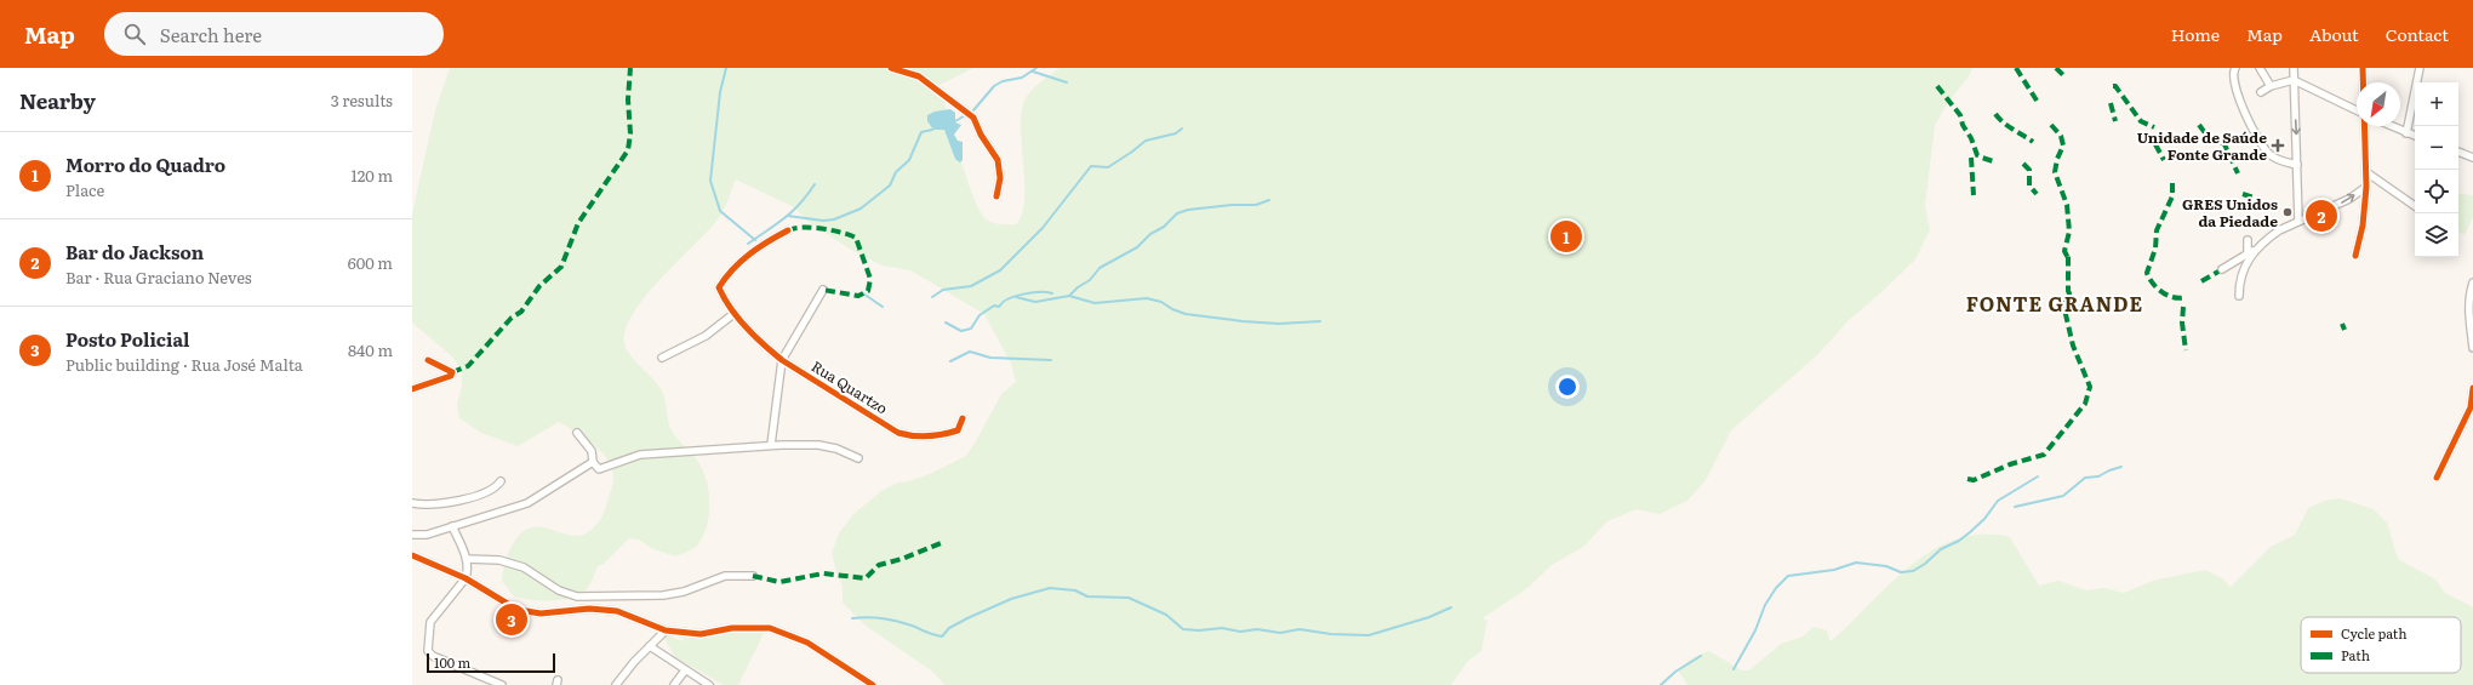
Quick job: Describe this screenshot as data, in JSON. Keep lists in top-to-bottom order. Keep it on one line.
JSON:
{"streets":{"street":["Rua Quartzo"]},"districts":["FONTE GRANDE"],"places":{"health":["Unidade de Saúde Fonte Grande"],"other":["GRES Unidos da Piedade"]},"legend":["Cycle path","Path"],"scale_bar":"100 m","north":"bottom left","page":{"header":"Map","search":"Search here","nav":["Home","Map","About","Contact"],"heading":["Nearby","3 results"],"map_buttons":["+","−"],"list":[{"mark":"1","name":"Morro do Quadro","note":"Place","value":"120 m"},{"mark":"2","name":"Bar do Jackson","note":"Bar · Rua Graciano Neves","value":"600 m"},{"mark":"3","name":"Posto Policial","note":"Public building · Rua José Malta","value":"840 m"}],"pins":["2","1","3"],"scale":"100 m"}}
